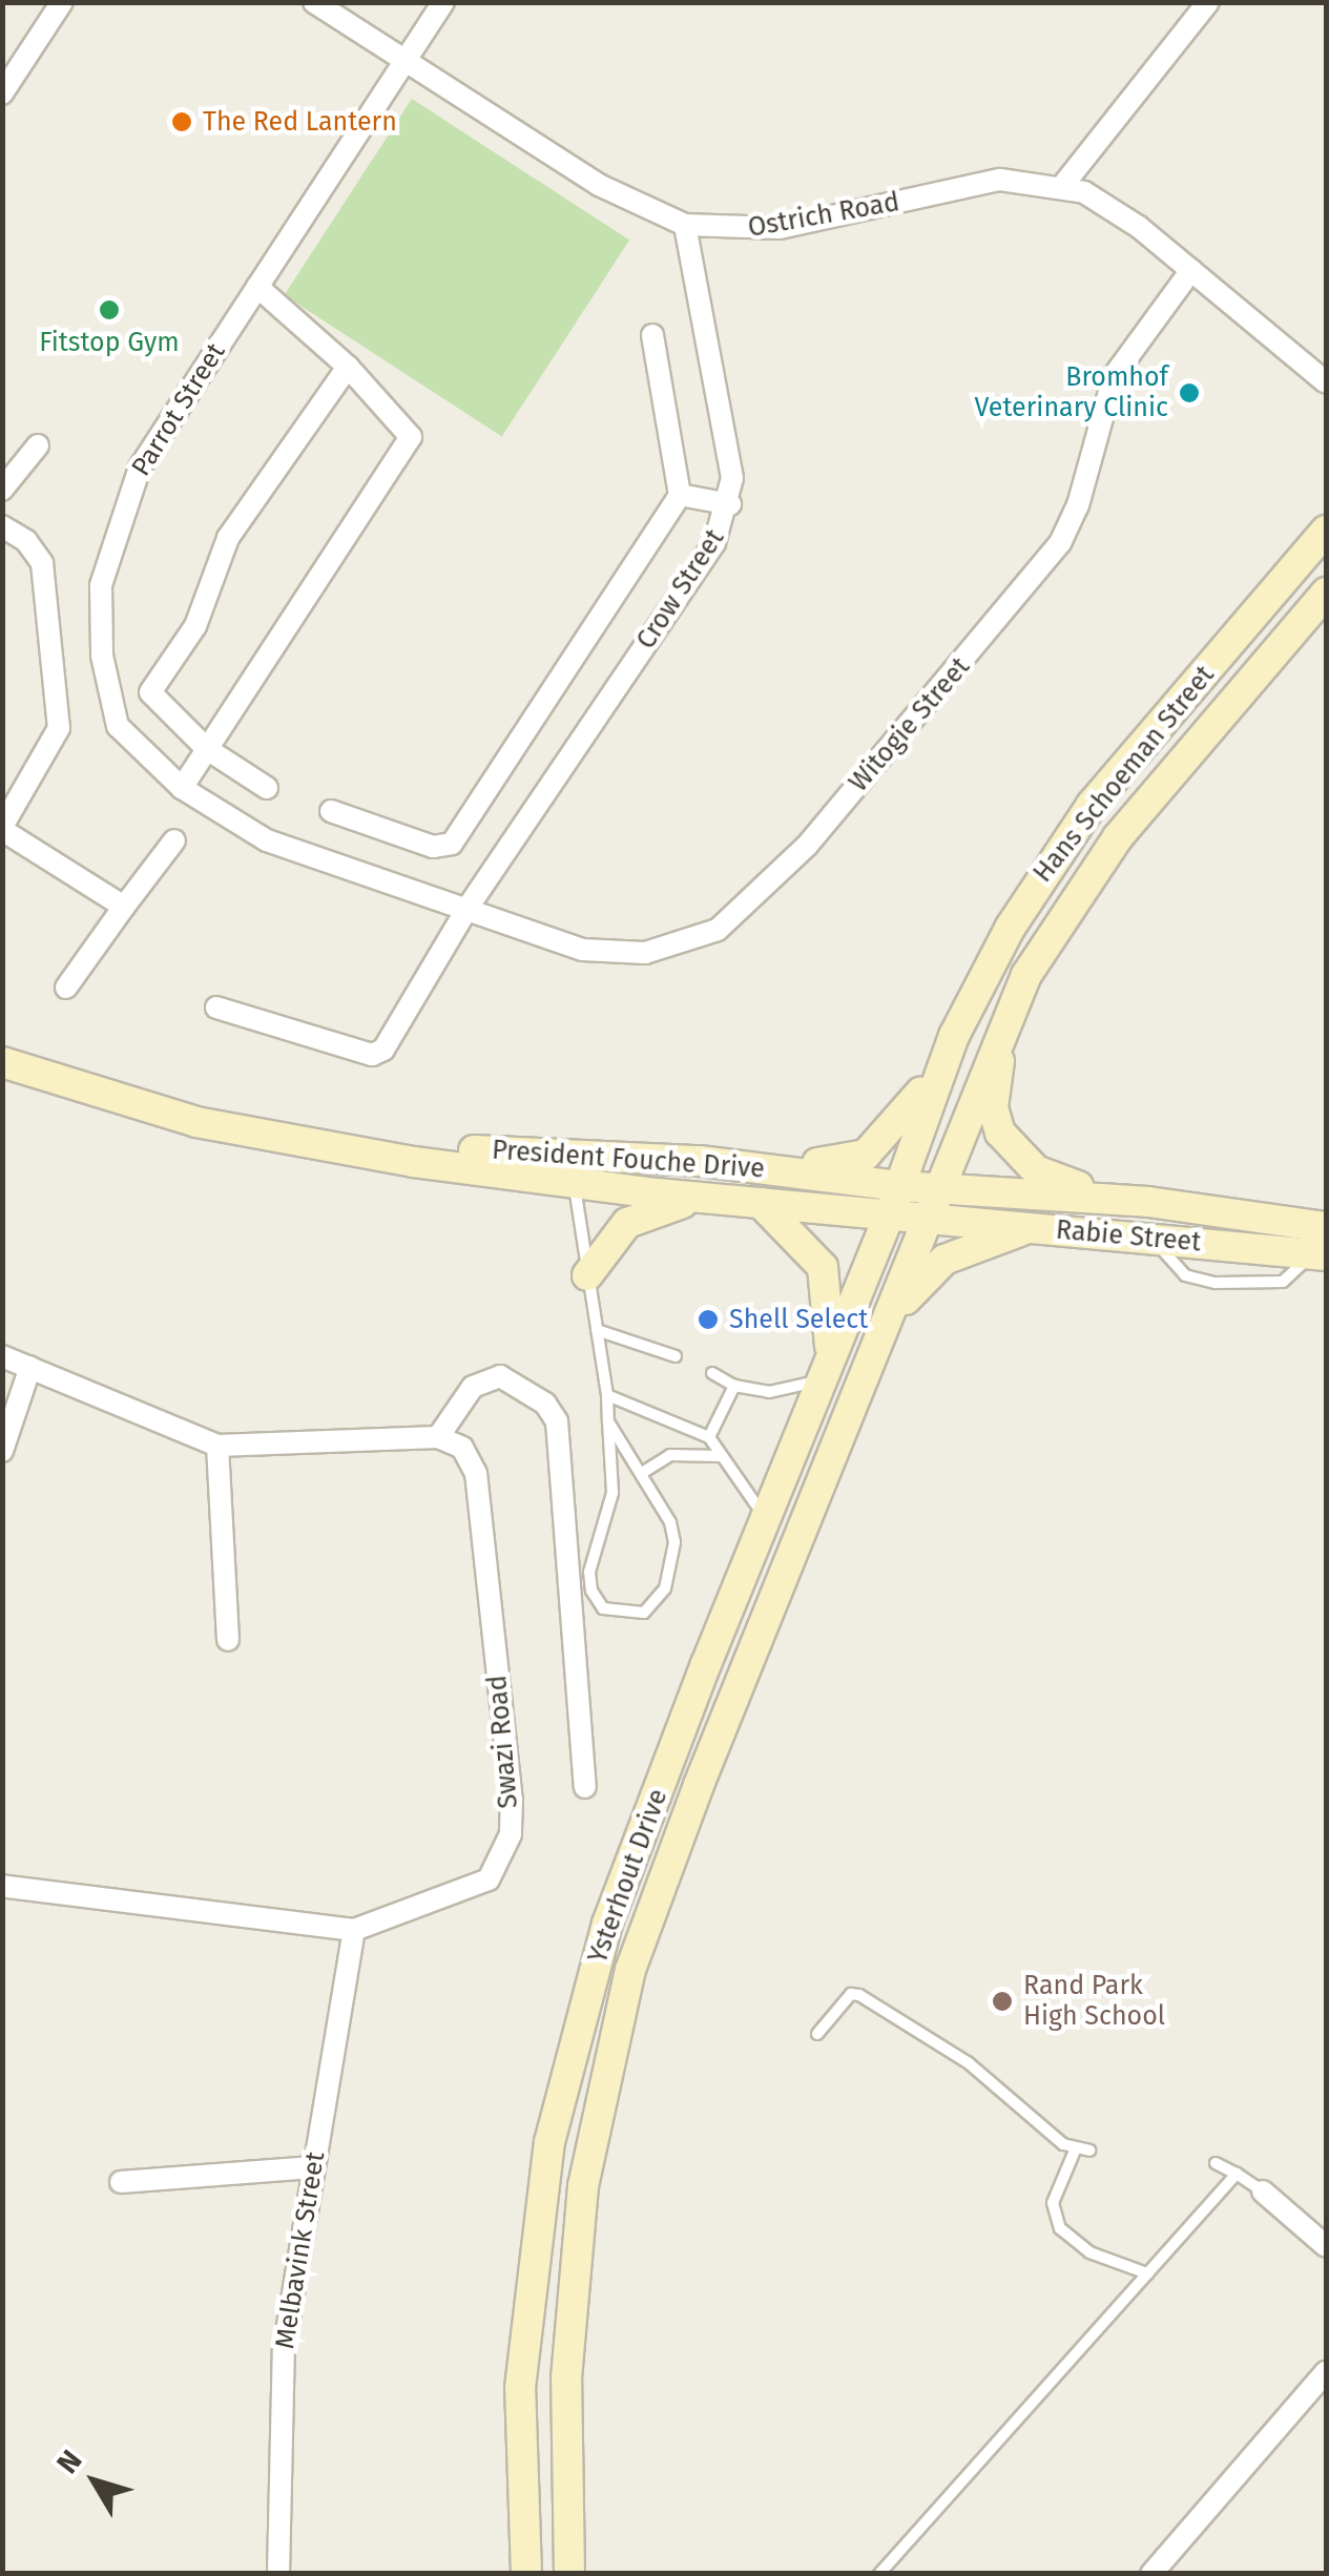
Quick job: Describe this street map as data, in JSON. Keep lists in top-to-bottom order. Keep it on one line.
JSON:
{"streets":{"main road":["Hans Schoeman Street","President Fouche Drive","Rabie Street","Ysterhout Drive"],"street":["Ostrich Road","Parrot Street","Crow Street","Witogie Street","Swazi Road","Melbavink Street"]},"crossings":[["Ostrich Road","Parrot Street"],["Ostrich Road","Crow Street"],["Ostrich Road","Witogie Street"],["Parrot Street","Crow Street"],["Parrot Street","Witogie Street"],["Crow Street","Witogie Street"],["Hans Schoeman Street","President Fouche Drive"],["Hans Schoeman Street","Rabie Street"],["Hans Schoeman Street","Ysterhout Drive"],["President Fouche Drive","Rabie Street"],["President Fouche Drive","Ysterhout Drive"],["Rabie Street","Ysterhout Drive"],["Swazi Road","Melbavink Street"]],"places":["The Red Lantern","Fitstop Gym","Bromhof Veterinary Clinic","Shell Select","Rand Park High School"],"north":"top left"}
